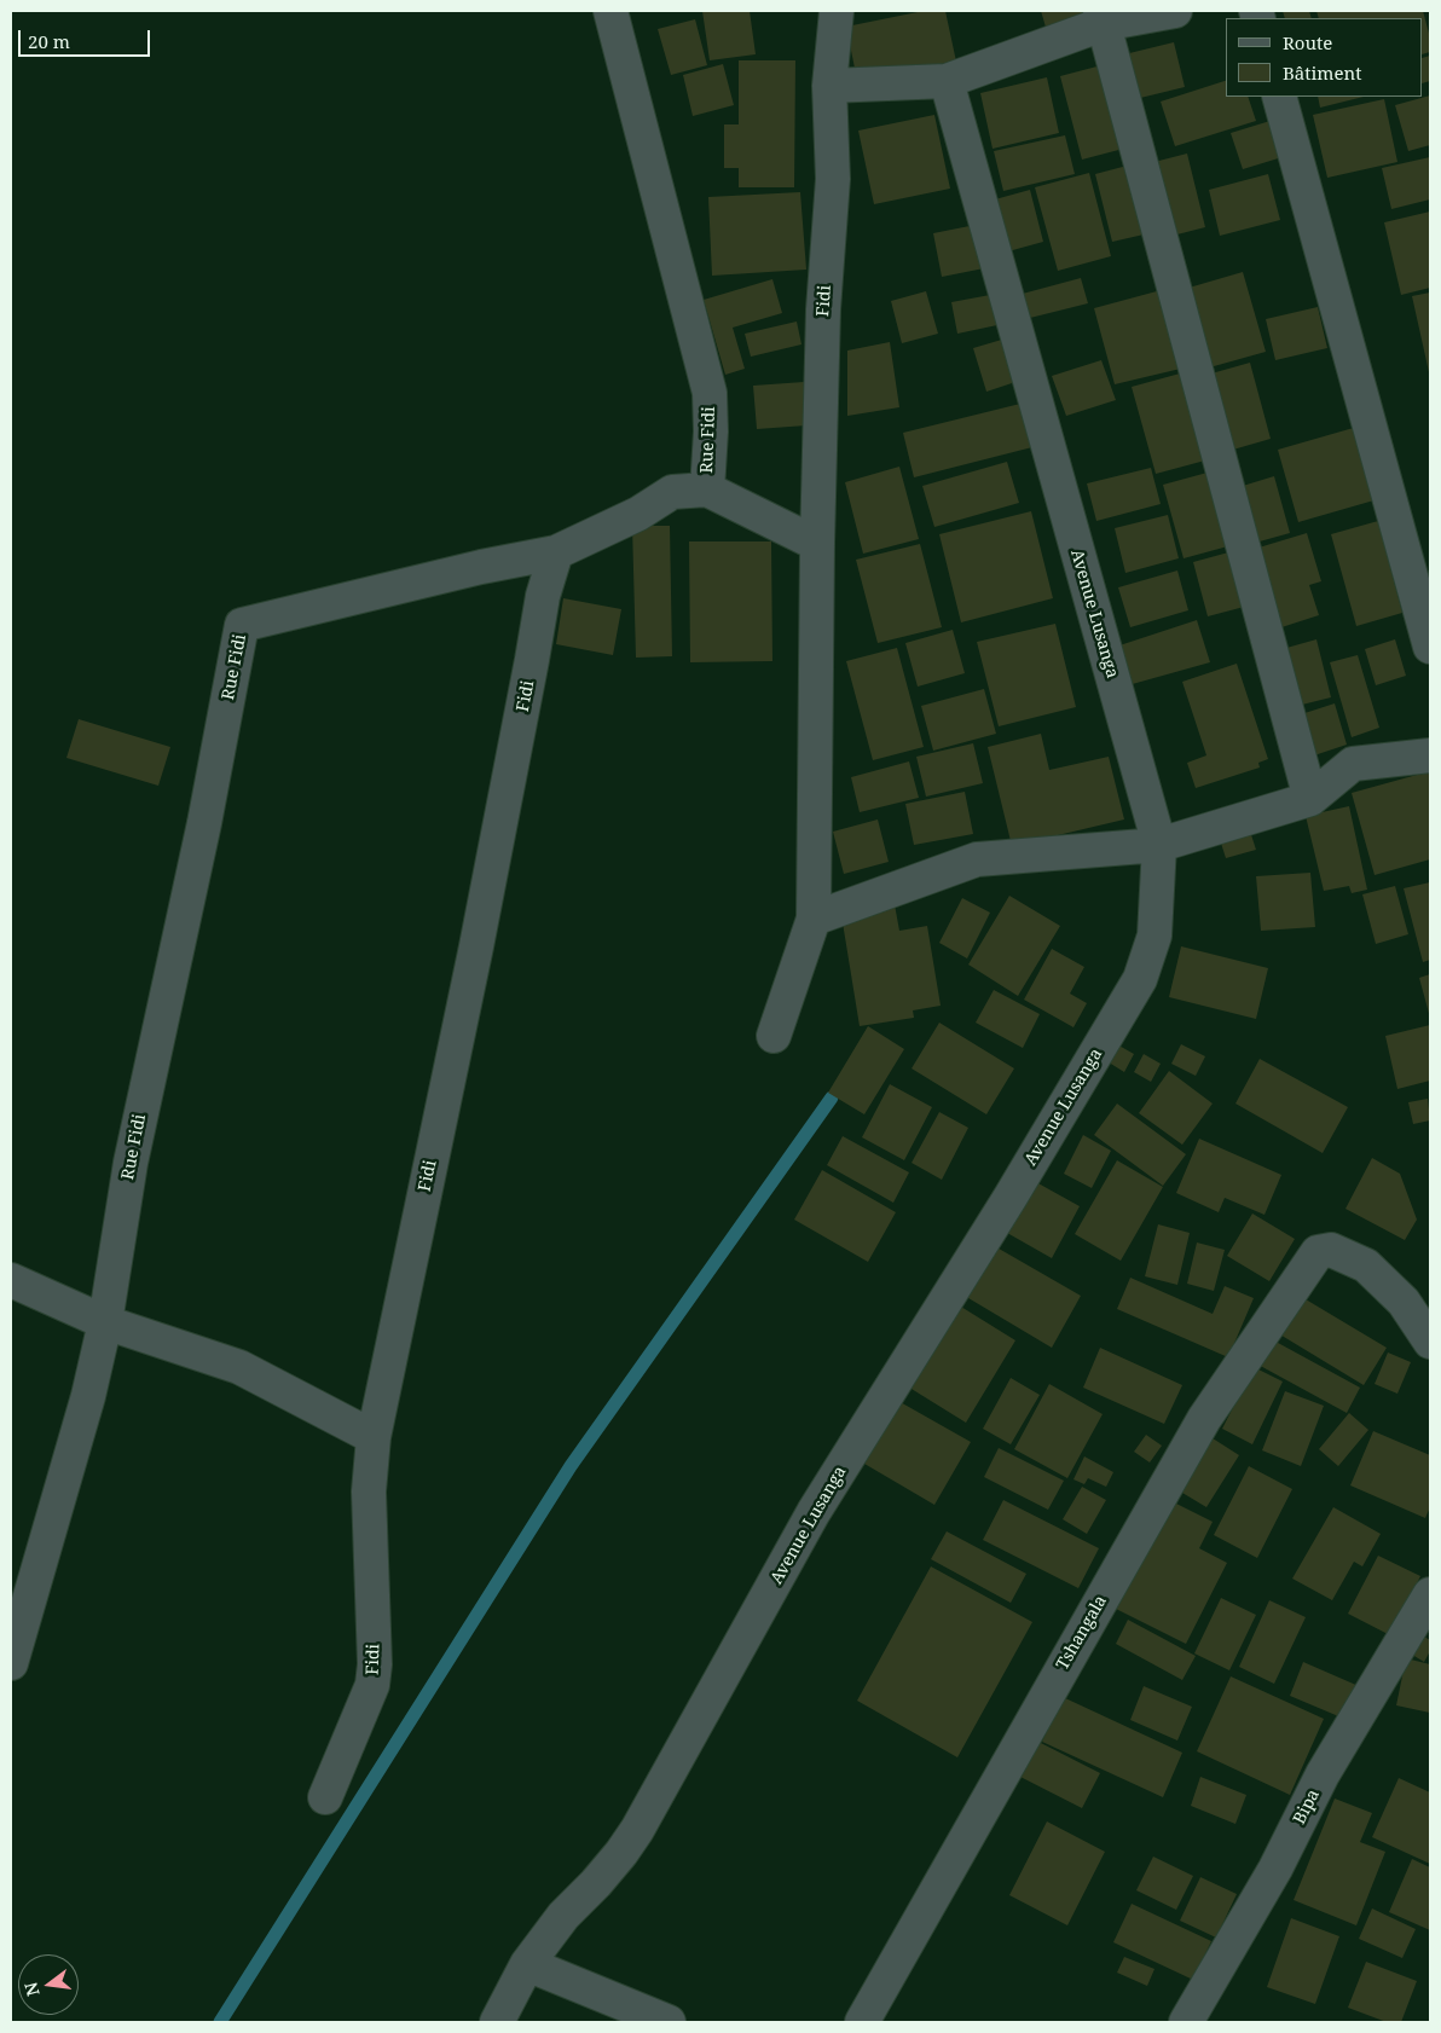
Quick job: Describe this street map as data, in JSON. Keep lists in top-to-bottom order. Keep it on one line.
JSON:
{"streets":{"street":["Fidi","Rue Fidi","Avenue Lusanga","Tshangala","Bipa"]},"crossings":[["Fidi","Rue Fidi"]],"legend":["Route","Bâtiment"],"scale_bar":"20 m","north":"left"}
